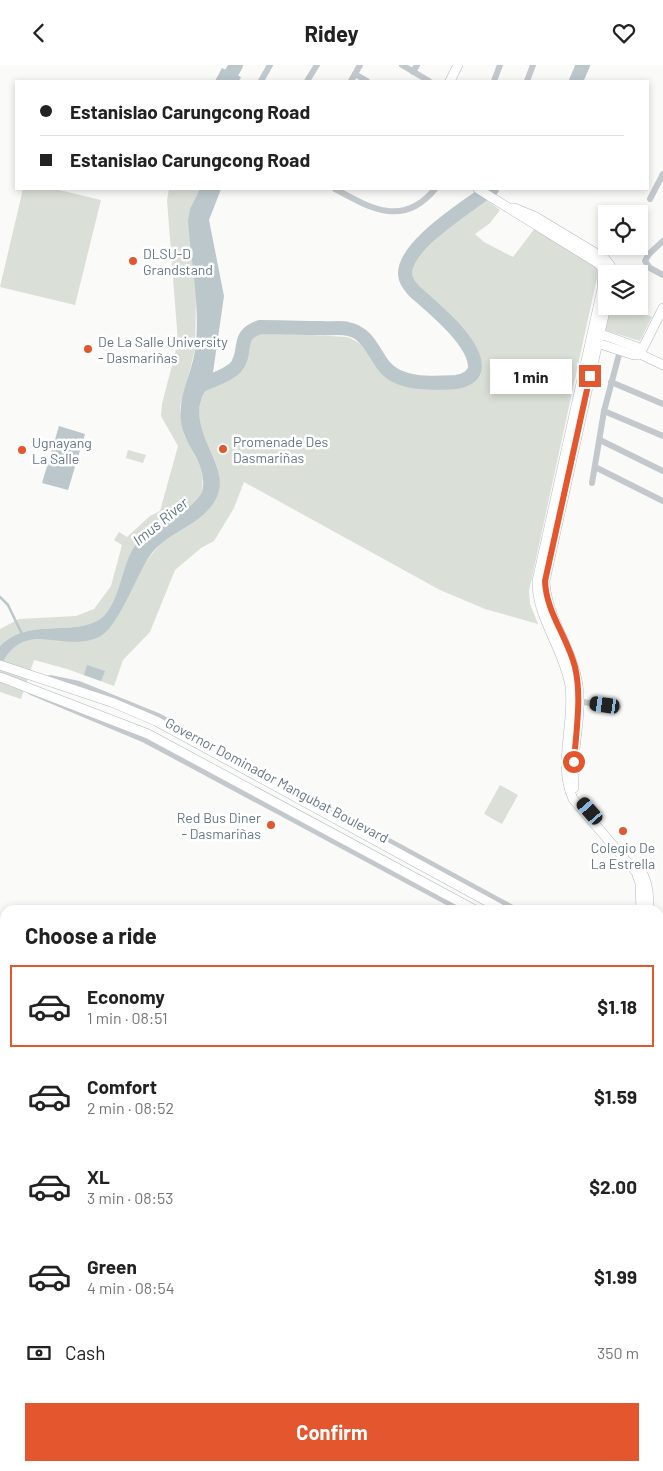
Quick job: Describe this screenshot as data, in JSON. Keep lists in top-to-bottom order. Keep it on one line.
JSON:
{"streets":{"street":["Governor Dominador Mangubat Boulevard"]},"water":["Imus River"],"places":["DLSU-D Grandstand","De La Salle University - Dasmariñas","Promenade Des Dasmariñas","Ugnayang La Salle","Red Bus Diner - Dasmariñas","Colegio De La Estrella"],"page":{"header":"Ridey","banner":["Estanislao Carungcong Road","Estanislao Carungcong Road"],"bubble":"1 min","heading":"Choose a ride","list":[{"name":"Economy","note":"1 min · 08:51","value":"$1.18"},{"name":"Comfort","note":"2 min · 08:52","value":"$1.59"},{"name":"XL","note":"3 min · 08:53","value":"$2.00"},{"name":"Green","note":"4 min · 08:54","value":"$1.99"}],"pay":["Cash","350 m"],"buttons":"Confirm"}}
